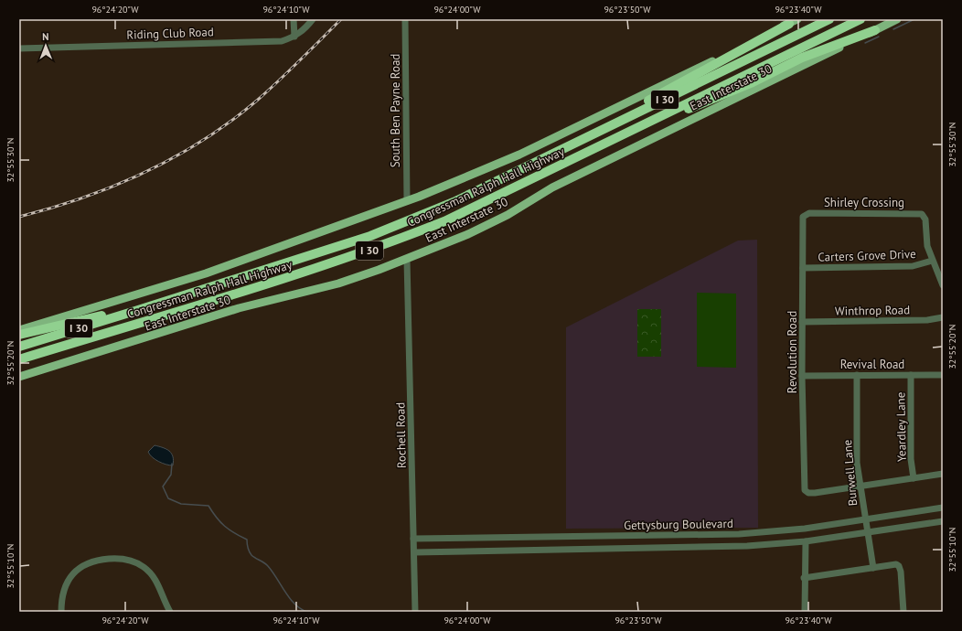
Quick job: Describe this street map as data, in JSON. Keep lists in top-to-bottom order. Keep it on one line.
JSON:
{"streets":{"highway":["I 30","Congressman Ralph Hall Highway"],"main road":["East Interstate 30"],"street":["Riding Club Road","South Ben Payne Road","Shirley Crossing","Carters Grove Drive","Winthrop Road","Revolution Road","Revival Road","Yeardley Lane","Rochell Road","Burwell Lane","Gettysburg Boulevard"]},"crossings":[["East Interstate 30","Rochell Road"],["Shirley Crossing","Carters Grove Drive"],["Shirley Crossing","Revolution Road"],["Carters Grove Drive","Revolution Road"],["Winthrop Road","Revolution Road"],["Revolution Road","Revival Road"],["Revolution Road","Burwell Lane"],["Revival Road","Yeardley Lane"],["Revival Road","Burwell Lane"],["Rochell Road","Gettysburg Boulevard"],["Burwell Lane","Gettysburg Boulevard"]],"north":"top","coordinates":["96°24'20\"W","96°24'10\"W","96°24'00\"W","96°23'50\"W","96°23'40\"W","32°55'30\"N","32°55'20\"N","32°55'10\"N"]}
